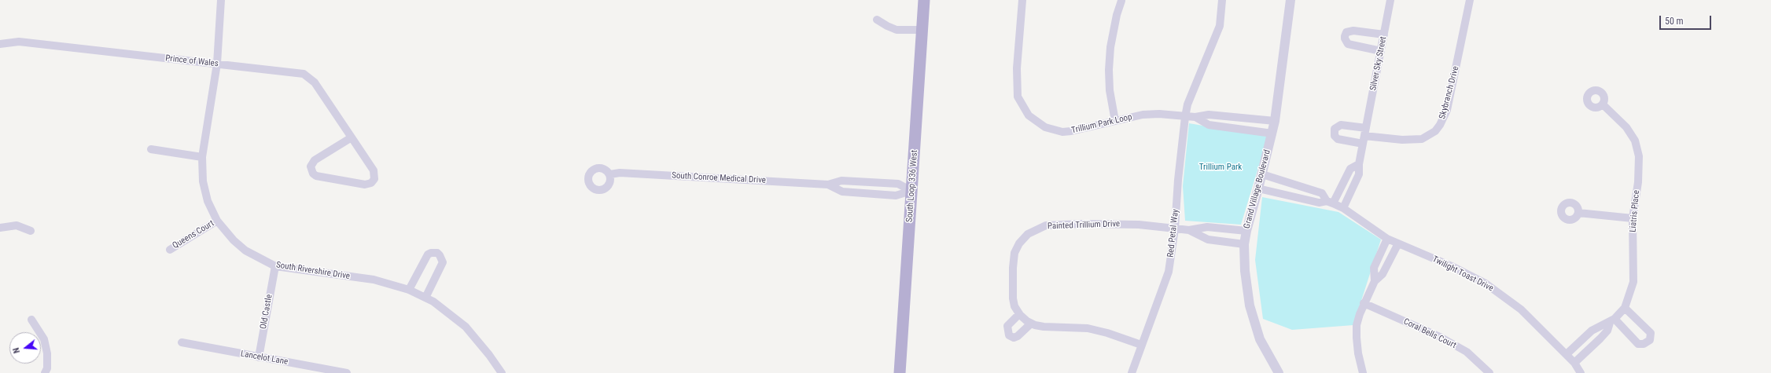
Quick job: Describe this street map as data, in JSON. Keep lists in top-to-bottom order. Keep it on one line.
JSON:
{"streets":{"main road":["South Loop 336 West"],"street":["Prince of Wales","Silver Sky Street","Skybranch Drive","Trillium Park Loop","South Conroe Medical Drive","Grand Village Boulevard","Liatris Place","Painted Trillium Drive","Red Petal Way","Queens Court","South Rivershire Drive","Twilight Toast Drive","Old Castle","Coral Bells Court","Lancelot Lane"]},"crossings":[["Prince of Wales","South Rivershire Drive"],["Silver Sky Street","Skybranch Drive"],["Silver Sky Street","Twilight Toast Drive"],["Trillium Park Loop","Grand Village Boulevard"],["Trillium Park Loop","Red Petal Way"],["South Conroe Medical Drive","South Loop 336 West"],["Grand Village Boulevard","Painted Trillium Drive"],["Grand Village Boulevard","Twilight Toast Drive"],["Liatris Place","Twilight Toast Drive"],["Painted Trillium Drive","Red Petal Way"],["Queens Court","South Rivershire Drive"],["South Rivershire Drive","Old Castle"],["Old Castle","Lancelot Lane"]],"parks":["Trillium Park"],"scale_bar":"50 m","north":"left"}
